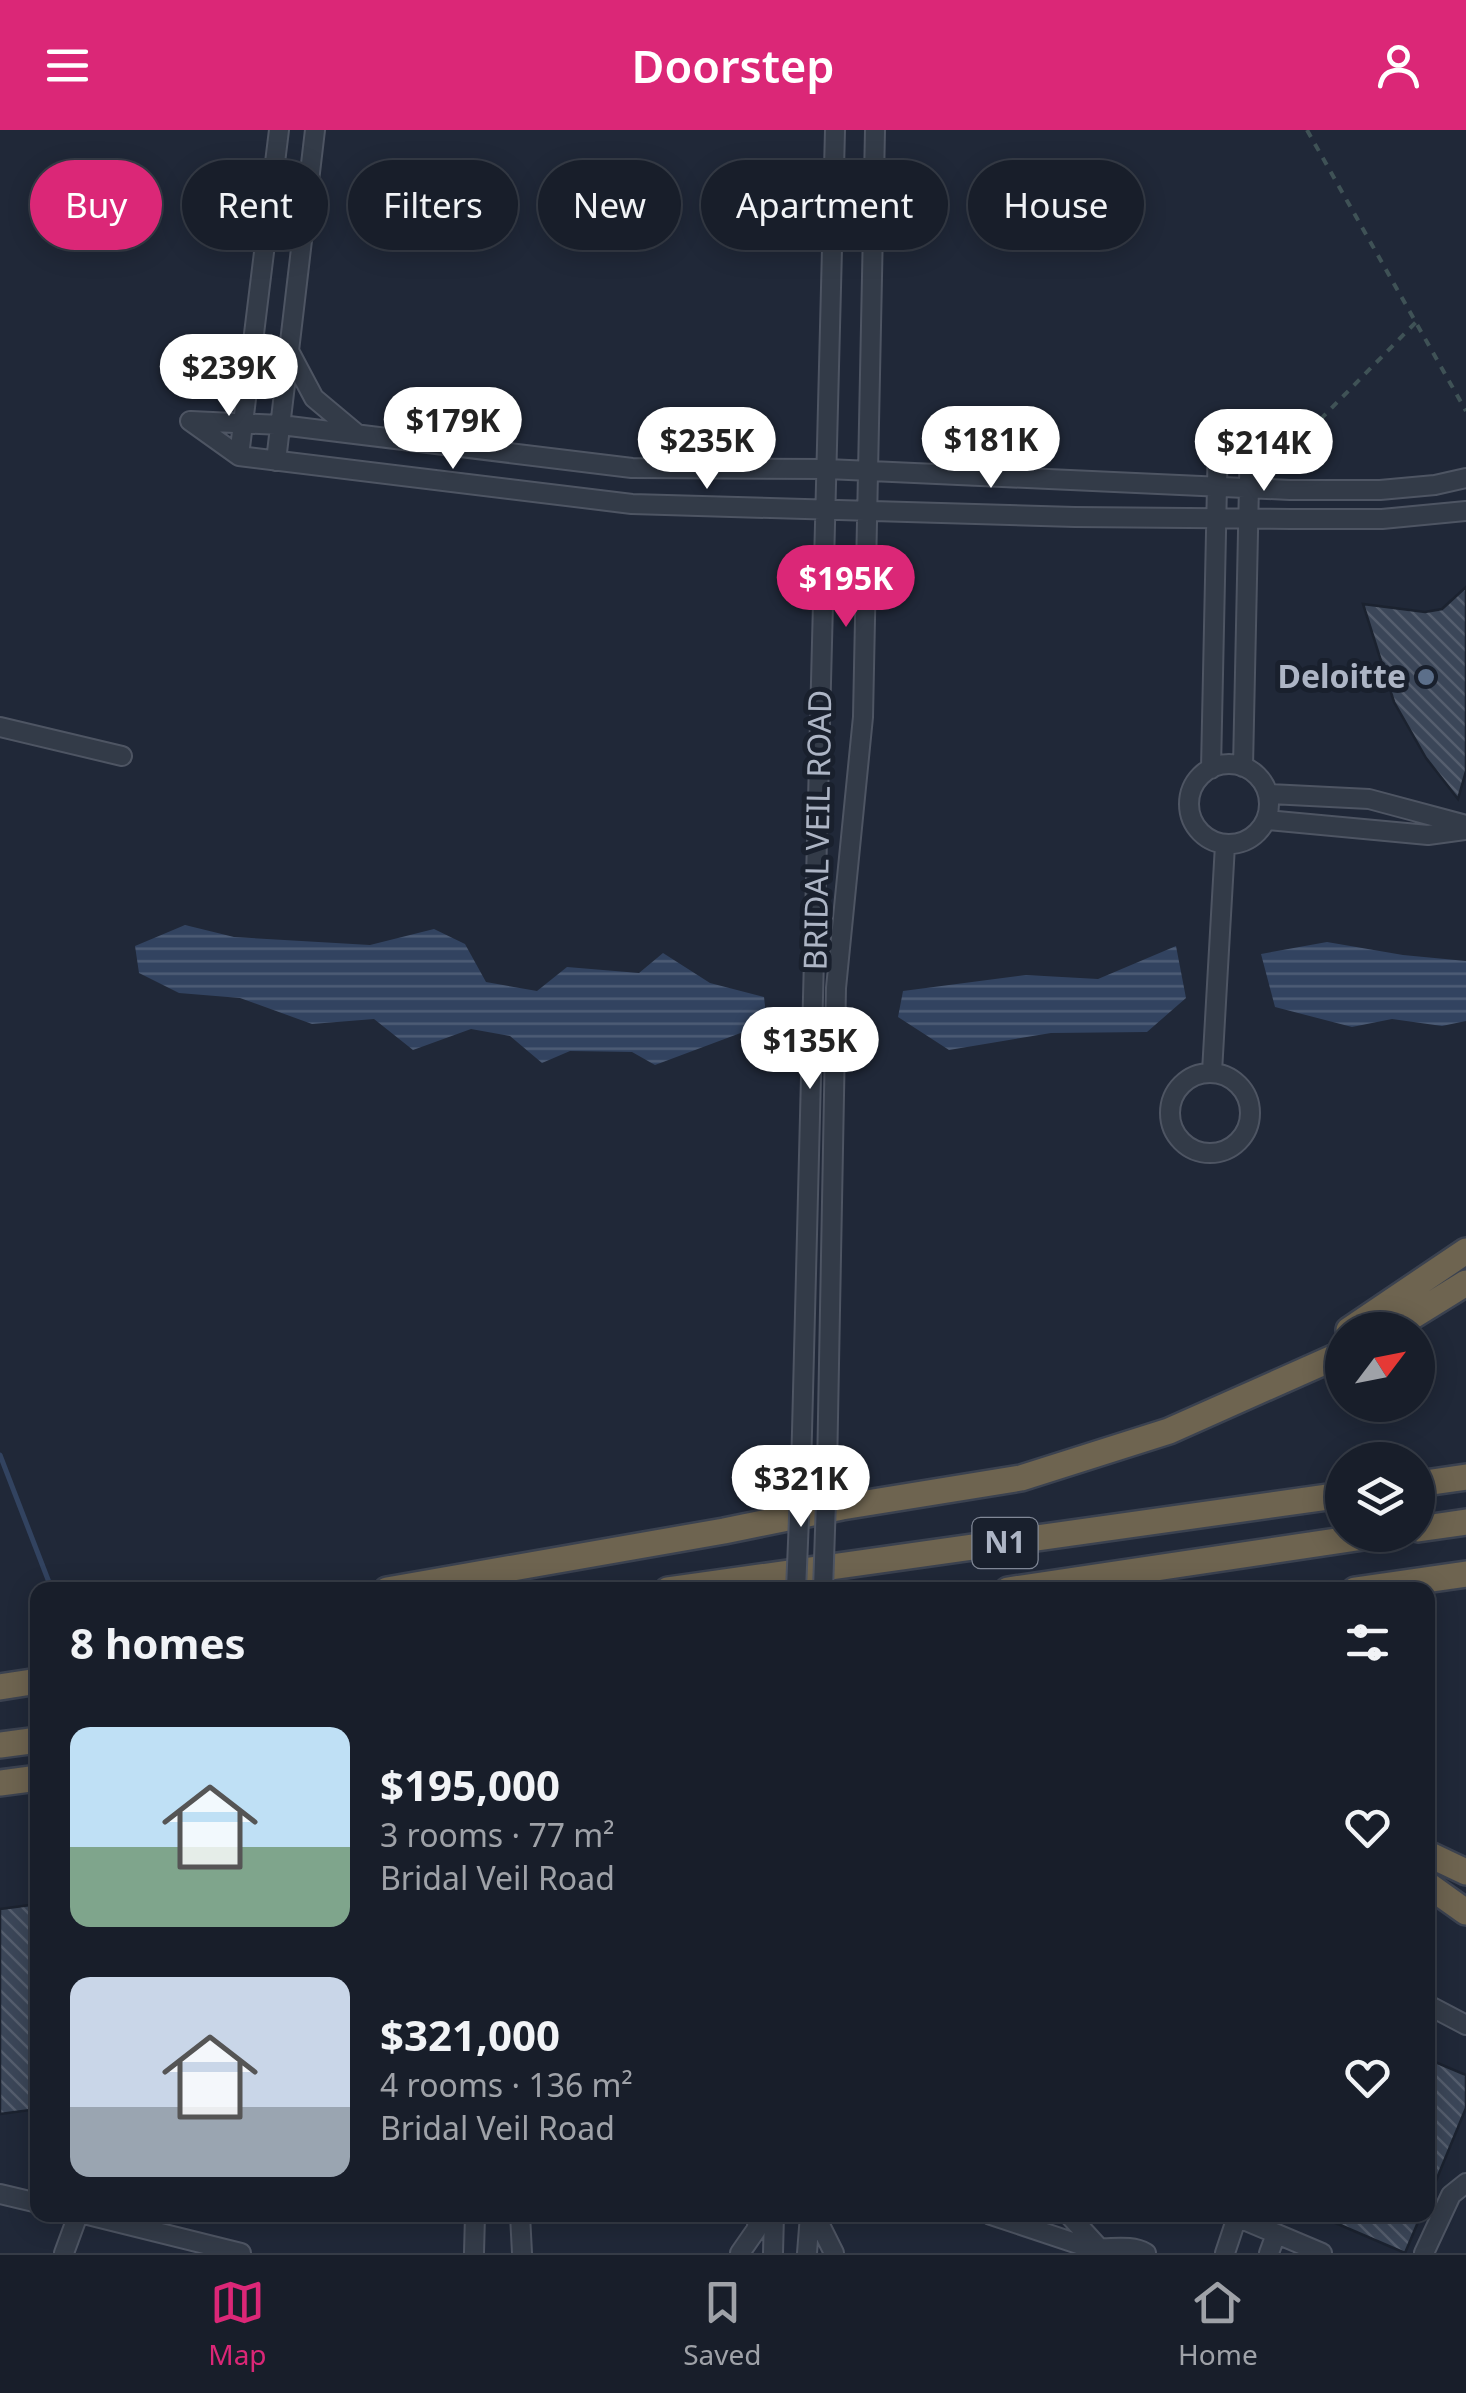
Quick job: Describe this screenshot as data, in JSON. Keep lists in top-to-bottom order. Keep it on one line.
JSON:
{"streets":{"highway":["N1"],"street":["BRIDAL VEIL ROAD"]},"places":["Deloitte"],"north":"top right","page":{"header":"Doorstep","chip":["Buy","Rent","Filters","New","Apartment","House"],"price":["$239K","$179K","$181K","$235K","$214K","$195K","$135K","$321K"],"heading":"8 homes","list":[{"name":"$195,000","note":"3 rooms · 77 m² · Bridal Veil Road"},{"name":"$321,000","note":"4 rooms · 136 m² · Bridal Veil Road"}],"tabs":["Map","Saved","Home"]}}
